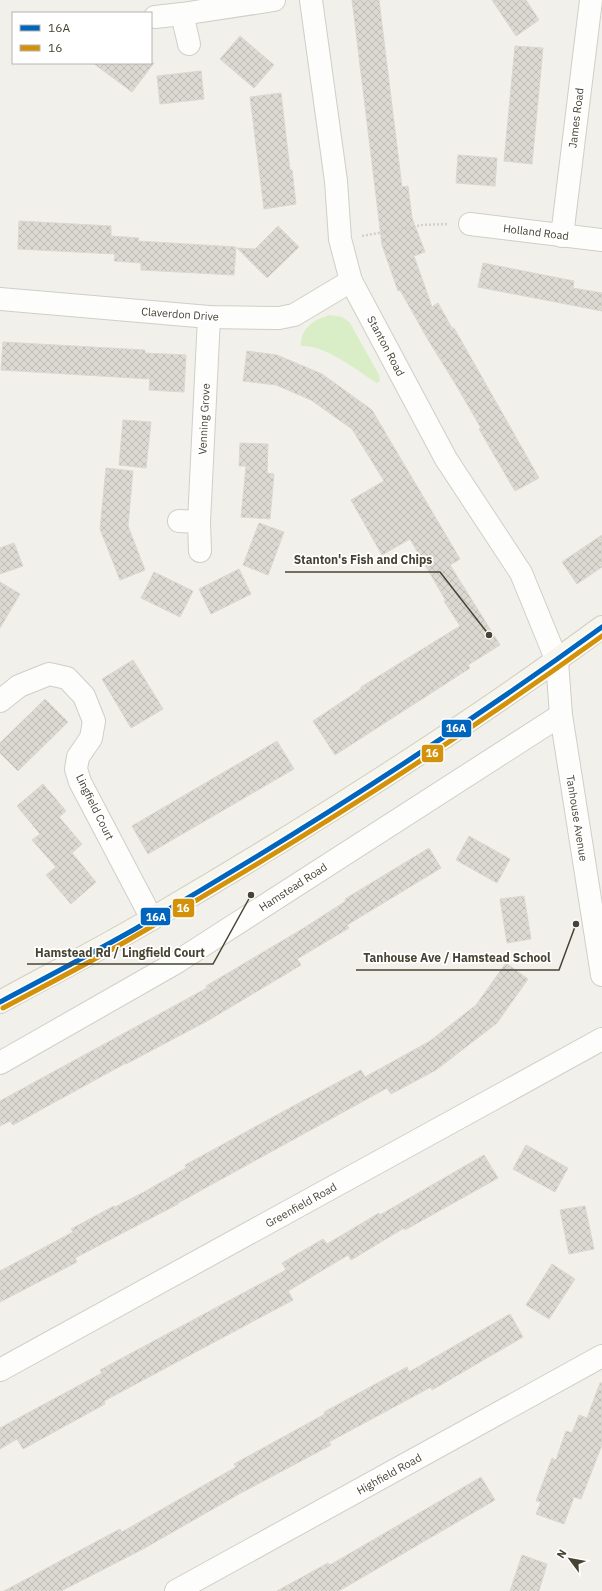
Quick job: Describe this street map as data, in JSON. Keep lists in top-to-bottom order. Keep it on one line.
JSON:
{"streets":{"street":["James Road","Holland Road","Claverdon Drive","Stanton Road","Venning Grove","Lingfield Court","Tanhouse Avenue","Hamstead Road","Greenfield Road","Highfield Road"]},"crossings":[["James Road","Holland Road"],["Claverdon Drive","Stanton Road"],["Claverdon Drive","Venning Grove"],["Stanton Road","Tanhouse Avenue"],["Tanhouse Avenue","Hamstead Road"]],"places":["Stanton's Fish and Chips","Hamstead Rd / Lingfield Court","Tanhouse Ave / Hamstead School"],"lines":["transit line 16A","transit line 16"],"legend":["16A","16"],"north":"top left"}
